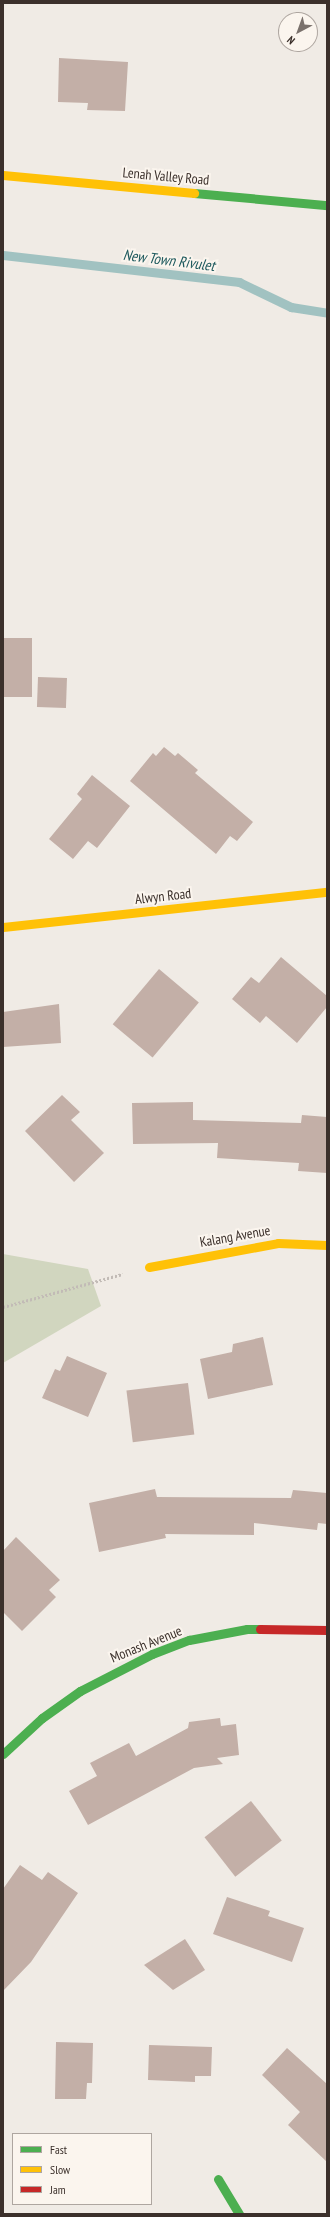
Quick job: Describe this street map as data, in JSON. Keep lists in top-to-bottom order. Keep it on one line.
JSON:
{"streets":{"street":["Lenah Valley Road","Alwyn Road","Kalang Avenue","Monash Avenue"]},"water":["New Town Rivulet"],"legend":["Fast","Slow","Jam"],"north":"bottom left"}
